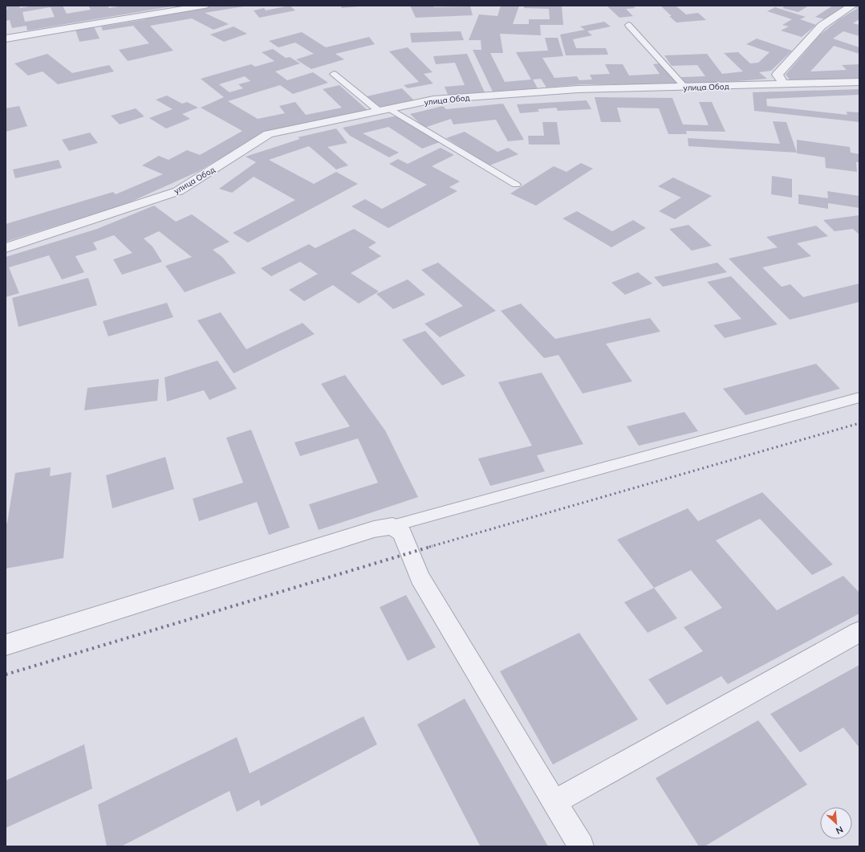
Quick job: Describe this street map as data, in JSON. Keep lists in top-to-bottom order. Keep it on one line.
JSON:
{"streets":{"street":["улица Обод"]},"north":"bottom right"}
